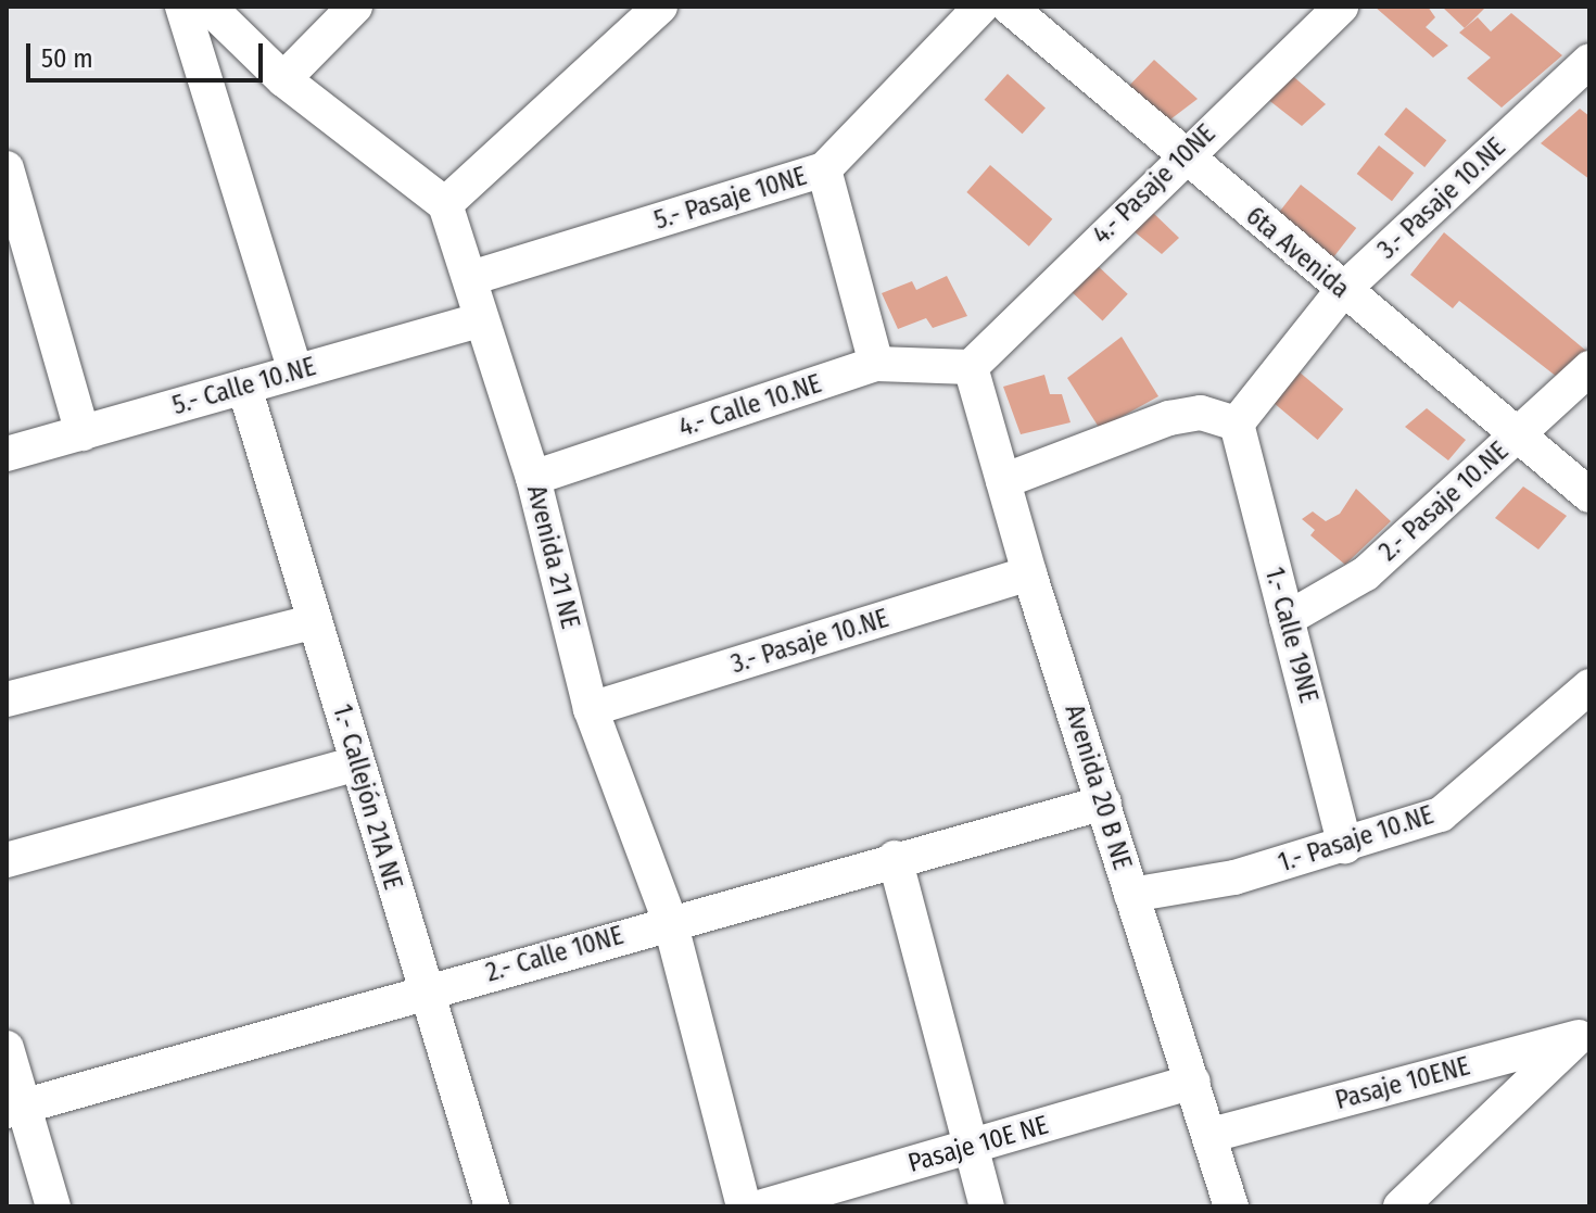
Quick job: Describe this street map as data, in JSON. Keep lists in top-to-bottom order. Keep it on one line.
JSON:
{"streets":{"street":["4.- Pasaje 10NE","5.- Pasaje 10NE","3.- Pasaje 10.NE","6ta Avenida","5.- Calle 10.NE","4.- Calle 10.NE","2.- Pasaje 10.NE","Avenida 21 NE","1.- Calle 19NE","Avenida 20 B NE","1.- Callejón 21A NE","1.- Pasaje 10.NE","2.- Calle 10NE","Pasaje 10ENE","Pasaje 10E NE"]},"crossings":[["4.- Pasaje 10NE","6ta Avenida"],["4.- Pasaje 10NE","4.- Calle 10.NE"],["4.- Pasaje 10NE","Avenida 20 B NE"],["5.- Pasaje 10NE","Avenida 21 NE"],["3.- Pasaje 10.NE","6ta Avenida"],["3.- Pasaje 10.NE","Avenida 21 NE"],["3.- Pasaje 10.NE","1.- Calle 19NE"],["3.- Pasaje 10.NE","Avenida 20 B NE"],["6ta Avenida","2.- Pasaje 10.NE"],["5.- Calle 10.NE","Avenida 21 NE"],["5.- Calle 10.NE","1.- Callejón 21A NE"],["4.- Calle 10.NE","Avenida 21 NE"],["4.- Calle 10.NE","Avenida 20 B NE"],["2.- Pasaje 10.NE","1.- Calle 19NE"],["Avenida 21 NE","2.- Calle 10NE"],["1.- Calle 19NE","1.- Pasaje 10.NE"],["Avenida 20 B NE","1.- Pasaje 10.NE"],["Avenida 20 B NE","2.- Calle 10NE"],["Avenida 20 B NE","Pasaje 10ENE"],["Avenida 20 B NE","Pasaje 10E NE"],["1.- Callejón 21A NE","2.- Calle 10NE"]],"scale_bar":"50 m"}
